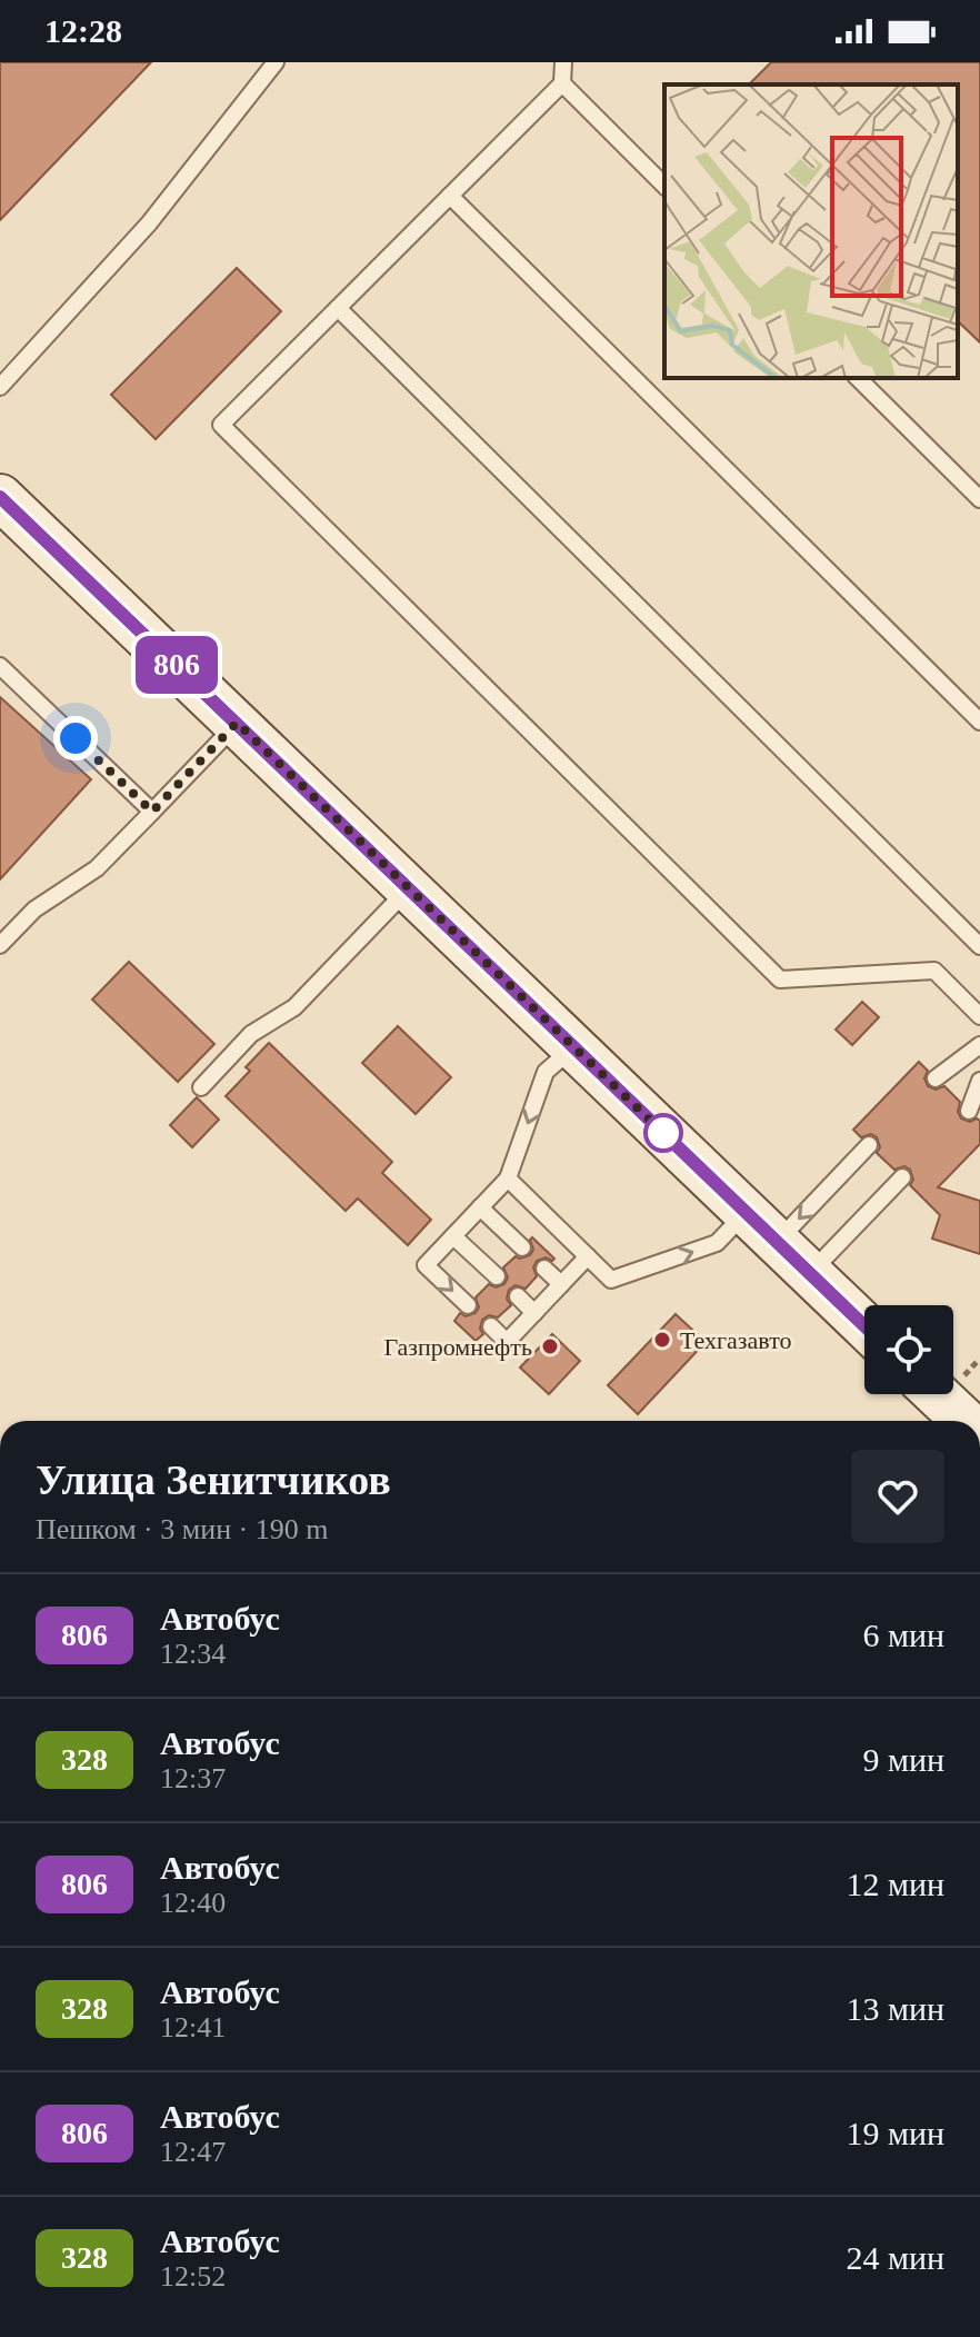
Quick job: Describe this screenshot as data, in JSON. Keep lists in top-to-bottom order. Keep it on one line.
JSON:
{"places":["Техгазавто","Газпромнефть"],"lines":["bus line 806"],"page":{"status":"12:28","on_map":"806","heading":["Улица Зенитчиков","Пешком · 3 мин · 190 m"],"list":[{"mark":"806","name":"Автобус","note":"12:34","value":"6 мин"},{"mark":"328","name":"Автобус","note":"12:37","value":"9 мин"},{"mark":"806","name":"Автобус","note":"12:40","value":"12 мин"},{"mark":"328","name":"Автобус","note":"12:41","value":"13 мин"},{"mark":"806","name":"Автобус","note":"12:47","value":"19 мин"},{"mark":"328","name":"Автобус","note":"12:52","value":"24 мин"}]}}
